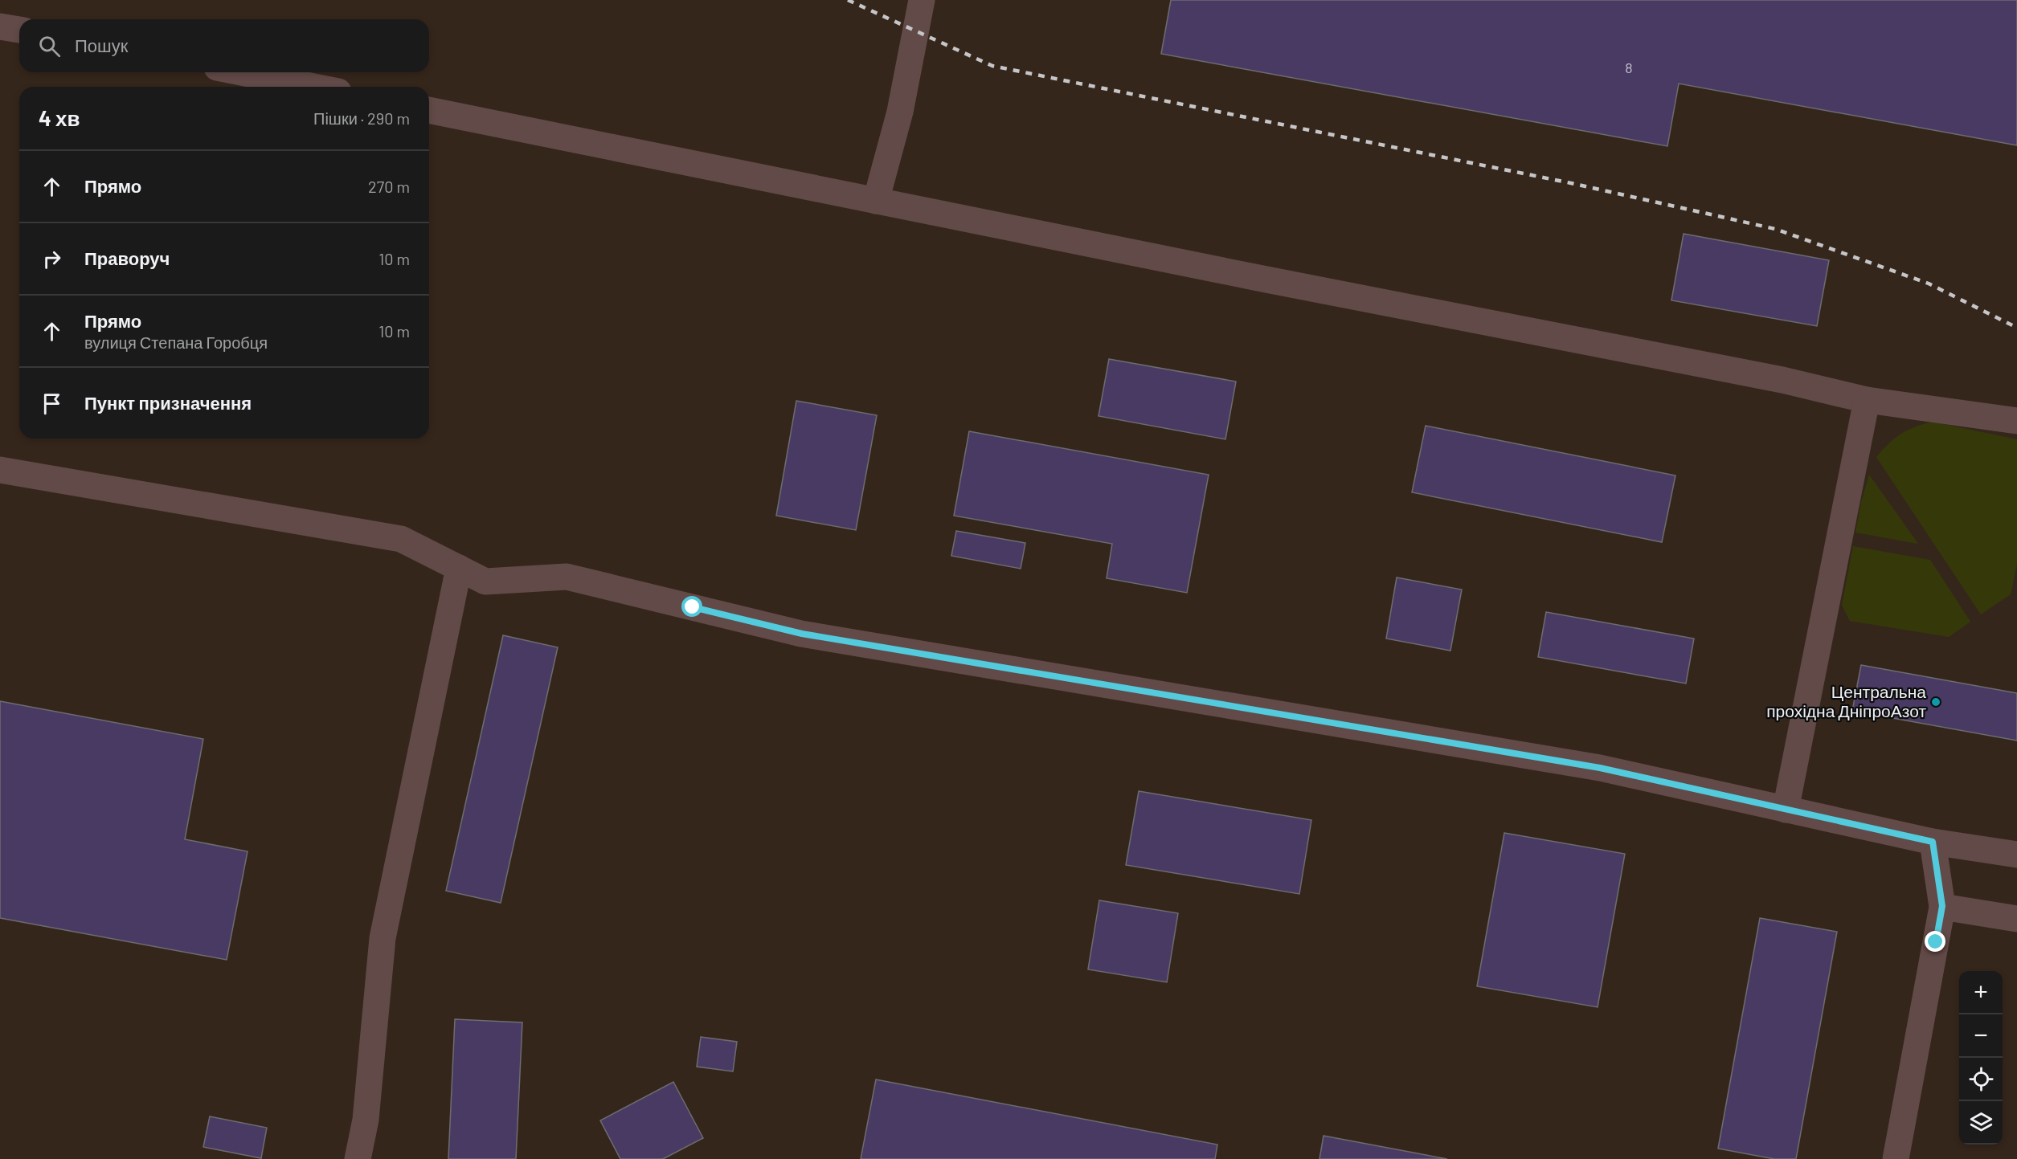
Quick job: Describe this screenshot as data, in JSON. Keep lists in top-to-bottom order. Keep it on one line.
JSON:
{"places":["Центральна прохідна ДніпроАзот"],"house_numbers":["8"],"page":{"search":"Пошук","heading":["4 хв","Пішки · 290 m"],"list":[["Прямо","270 m"],["Праворуч","10 m"],["Прямо","вулиця Степана Горобця","10 m"],"Пункт призначення"],"map_buttons":["+","−"]}}
